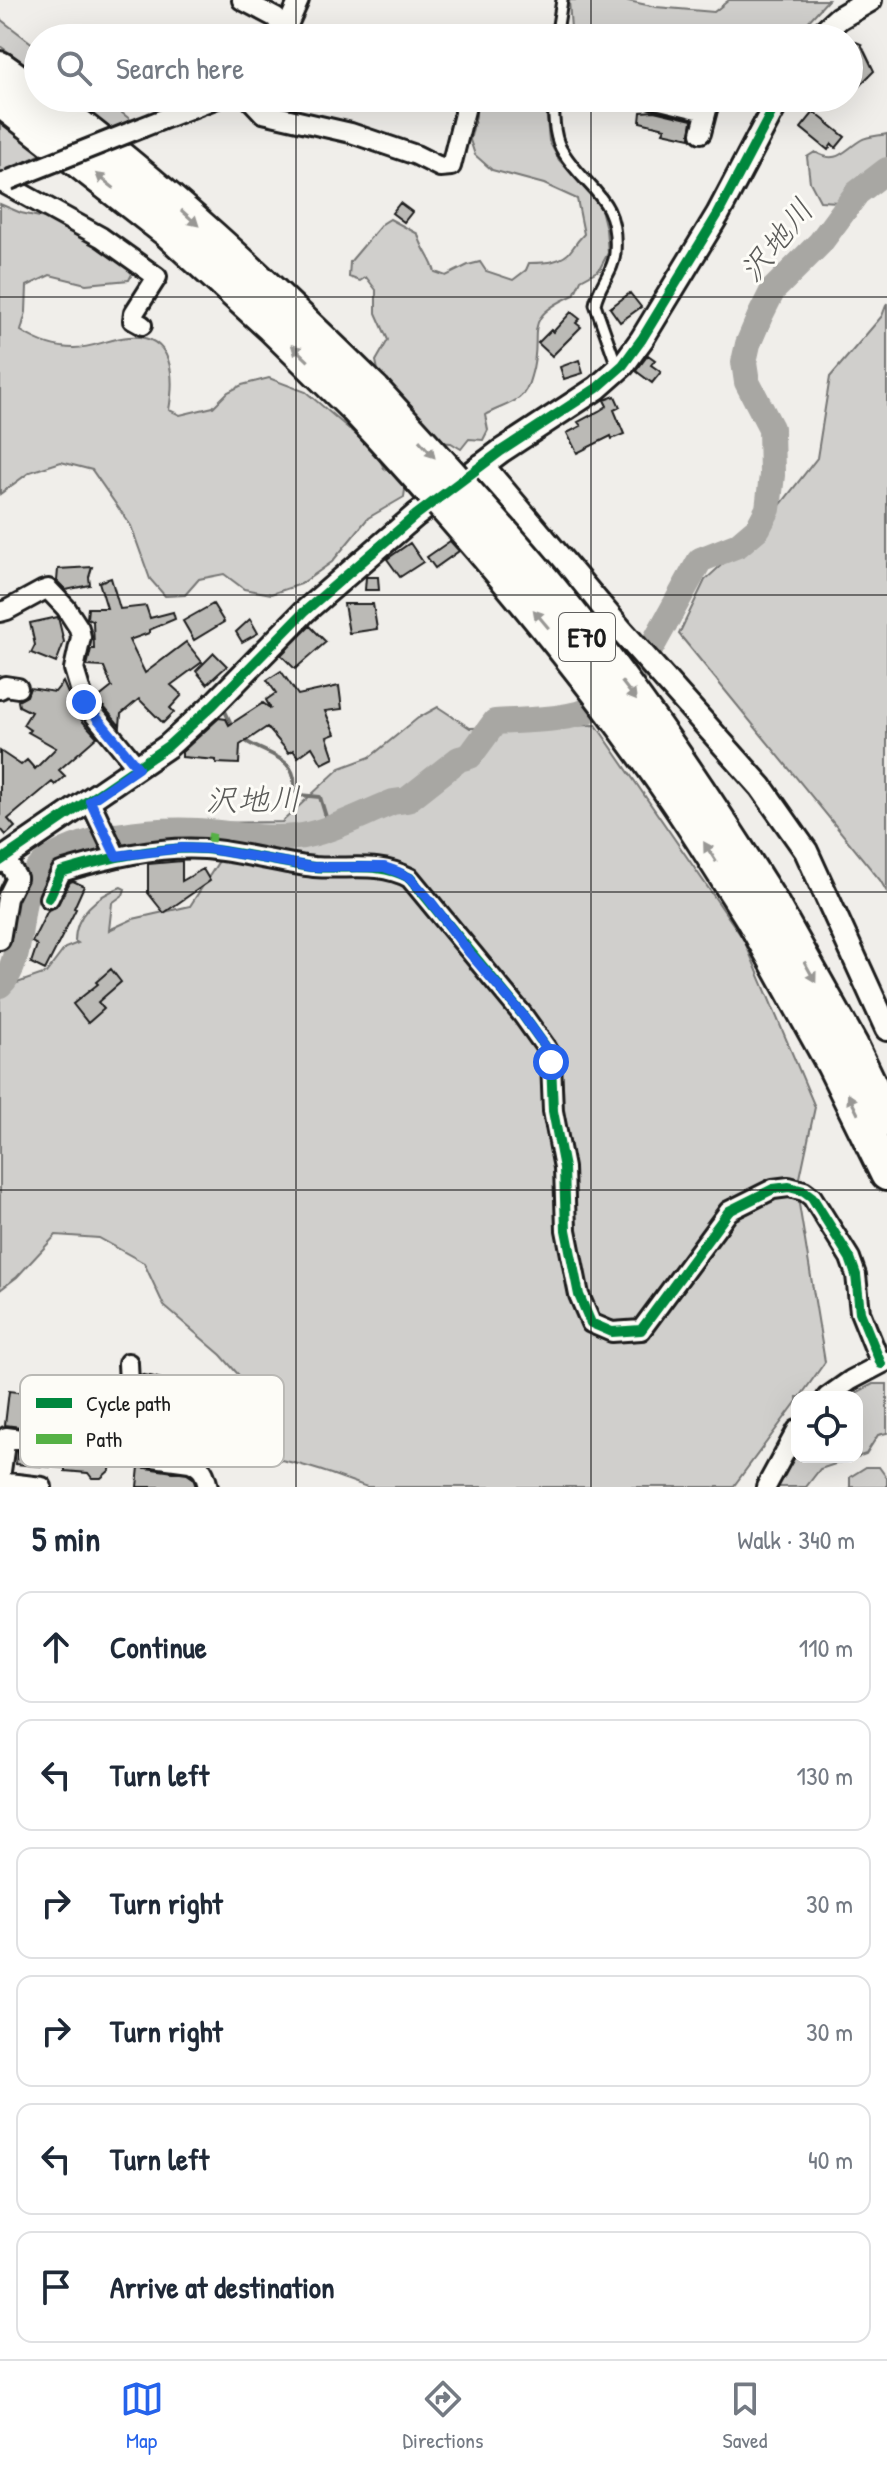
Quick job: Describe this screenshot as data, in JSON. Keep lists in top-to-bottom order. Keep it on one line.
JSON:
{"streets":{"highway":["E70"]},"water":["沢地川"],"legend":["Cycle path","Path"],"page":{"search":"Search here","heading":["5 min","Walk · 340 m"],"list":[["Continue","110 m"],["Turn left","130 m"],["Turn right","30 m"],["Turn right","30 m"],["Turn left","40 m"],"Arrive at destination"],"nav":["Map","Directions","Saved"]}}
